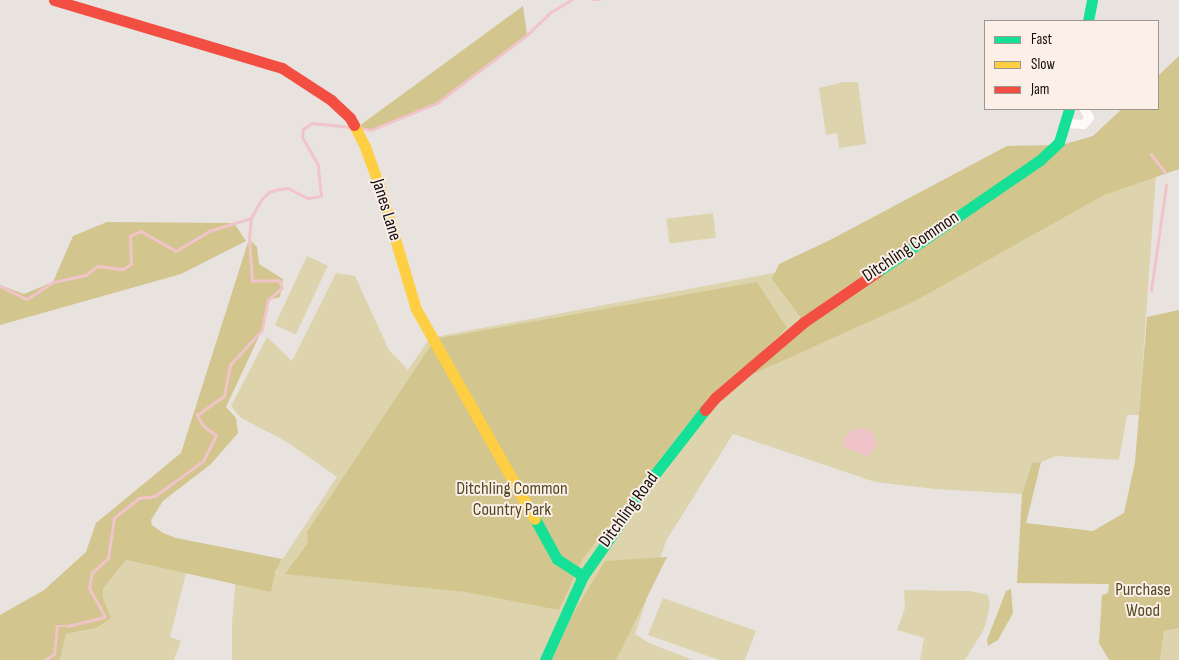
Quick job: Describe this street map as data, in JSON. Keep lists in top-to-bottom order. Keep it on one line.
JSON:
{"streets":{"street":["Janes Lane","Ditchling Common","Ditchling Road"]},"crossings":[["Janes Lane","Ditchling Road"],["Ditchling Common","Ditchling Road"]],"parks":["Ditchling Common Country Park","Purchase Wood"],"legend":["Fast","Slow","Jam"]}
